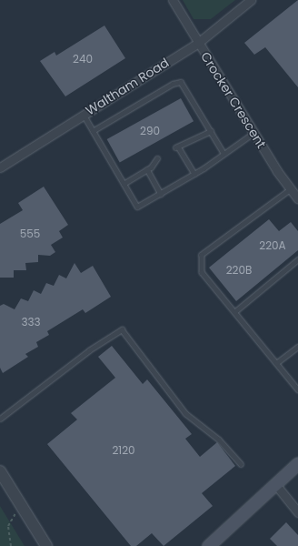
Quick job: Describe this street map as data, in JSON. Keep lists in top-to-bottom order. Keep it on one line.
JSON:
{"streets":{"street":["Waltham Road","Crocker Crescent"]},"crossings":[["Waltham Road","Crocker Crescent"]],"house_numbers":["240","290","555","220A","220B","333","2120"]}
